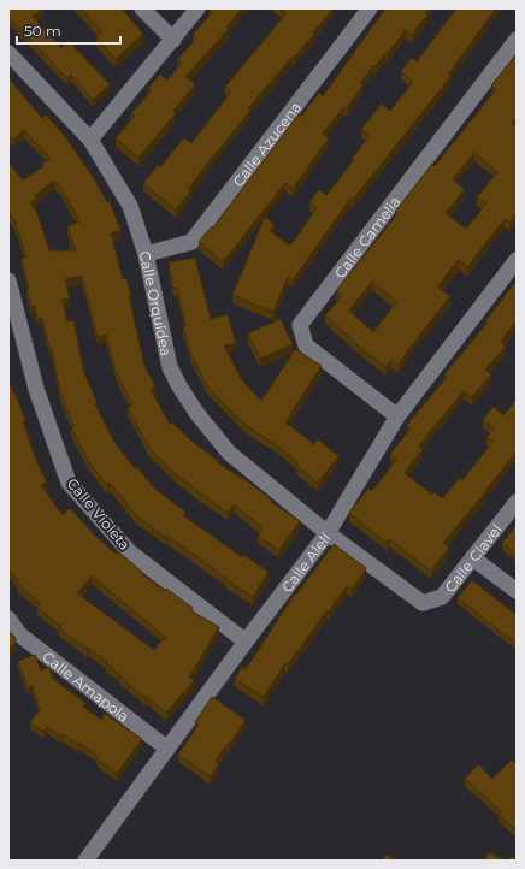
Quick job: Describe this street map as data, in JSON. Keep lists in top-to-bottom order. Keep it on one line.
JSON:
{"streets":{"street":["Calle Azucena","Calle Camelia","Calle Orquídea","Calle Violeta","Calle Clavel","Calle Alelí","Calle Amapola"]},"crossings":[["Calle Azucena","Calle Orquídea"],["Calle Camelia","Calle Alelí"],["Calle Orquídea","Calle Clavel"],["Calle Orquídea","Calle Alelí"],["Calle Violeta","Calle Alelí"],["Calle Clavel","Calle Alelí"],["Calle Alelí","Calle Amapola"]],"scale_bar":"50 m"}
